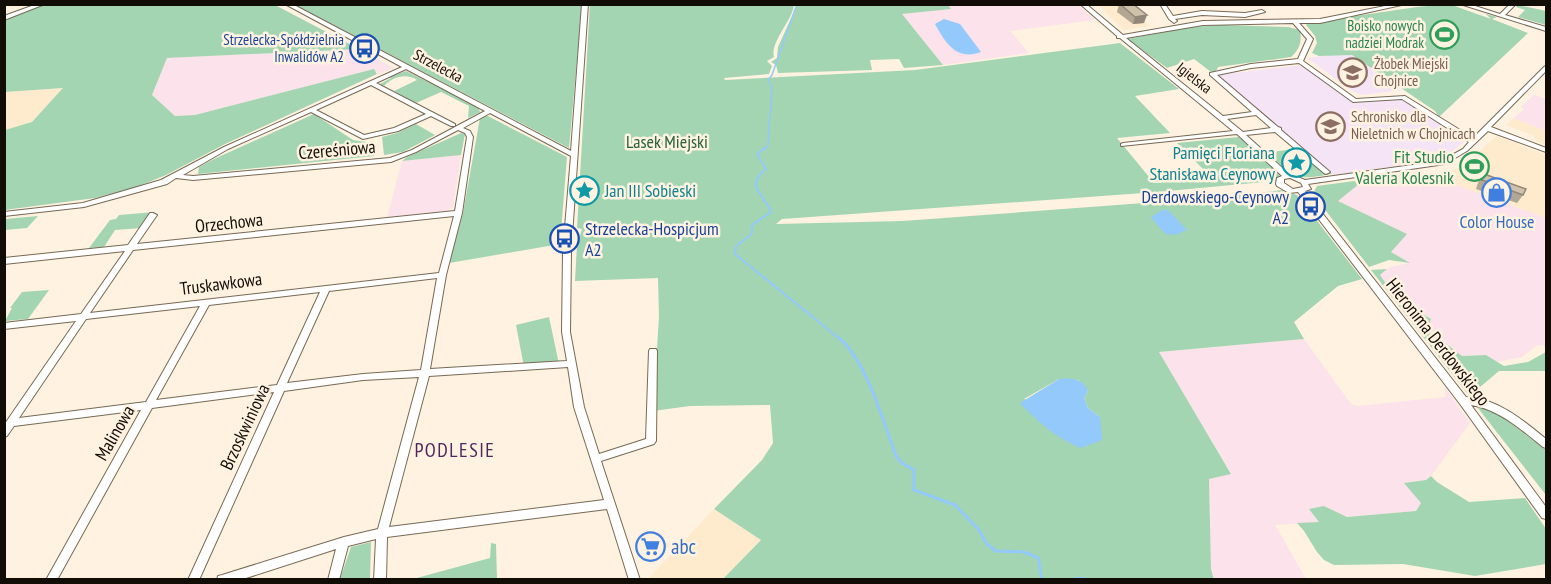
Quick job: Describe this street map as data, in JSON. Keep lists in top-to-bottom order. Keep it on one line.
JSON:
{"streets":{"street":["Strzelecka","Igielska","Czereśniowa","Orzechowa","Truskawkowa","Hieronima Derdowskiego","Brzoskwiniowa","Malinowa"]},"crossings":[["Strzelecka","Czereśniowa"],["Igielska","Hieronima Derdowskiego"],["Truskawkowa","Brzoskwiniowa"],["Truskawkowa","Malinowa"]],"districts":["PODLESIE"],"parks":["Lasek Miejski"],"places":{"sports":["Boisko nowych nadziei Modrak","Fit Studio Valeria Kolesnik"],"bus stop":["Strzelecka-Spółdzielnia Inwalidów A2","Derdowskiego-Ceynowy A2","Strzelecka-Hospicjum A2"],"school or university":["Żłobek Miejski Chojnice","Schronisko dla Nieletnich w Chojnicach"],"place":["Pamięci Floriana Stanisława Ceynowy","Jan III Sobieski"],"shop":["Color House"],"supermarket":["abc"]}}
